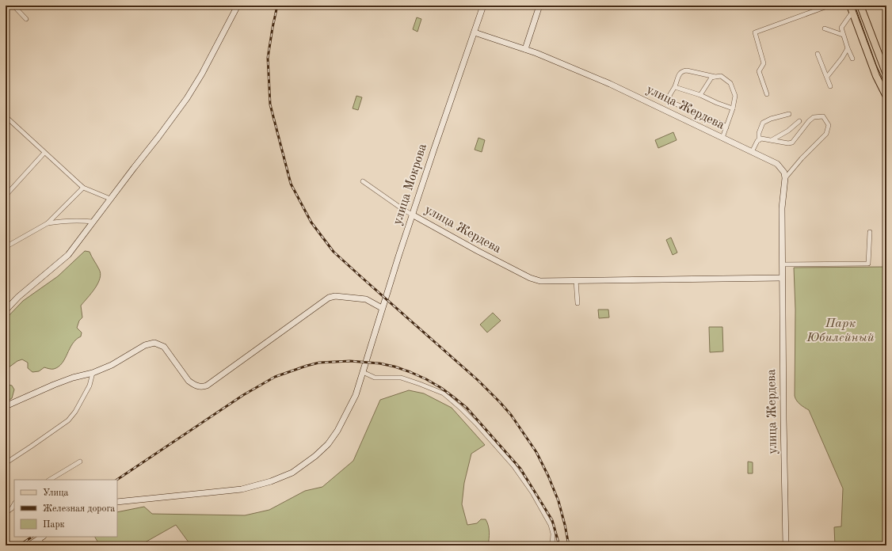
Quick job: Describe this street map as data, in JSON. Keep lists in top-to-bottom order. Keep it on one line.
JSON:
{"streets":{"main road":["улица Жердева","улица Мокрова"]},"crossings":[["улица Жердева","улица Мокрова"]],"parks":["Парк Юбилейный"],"legend":["Улица","Железная дорога","Парк"]}
